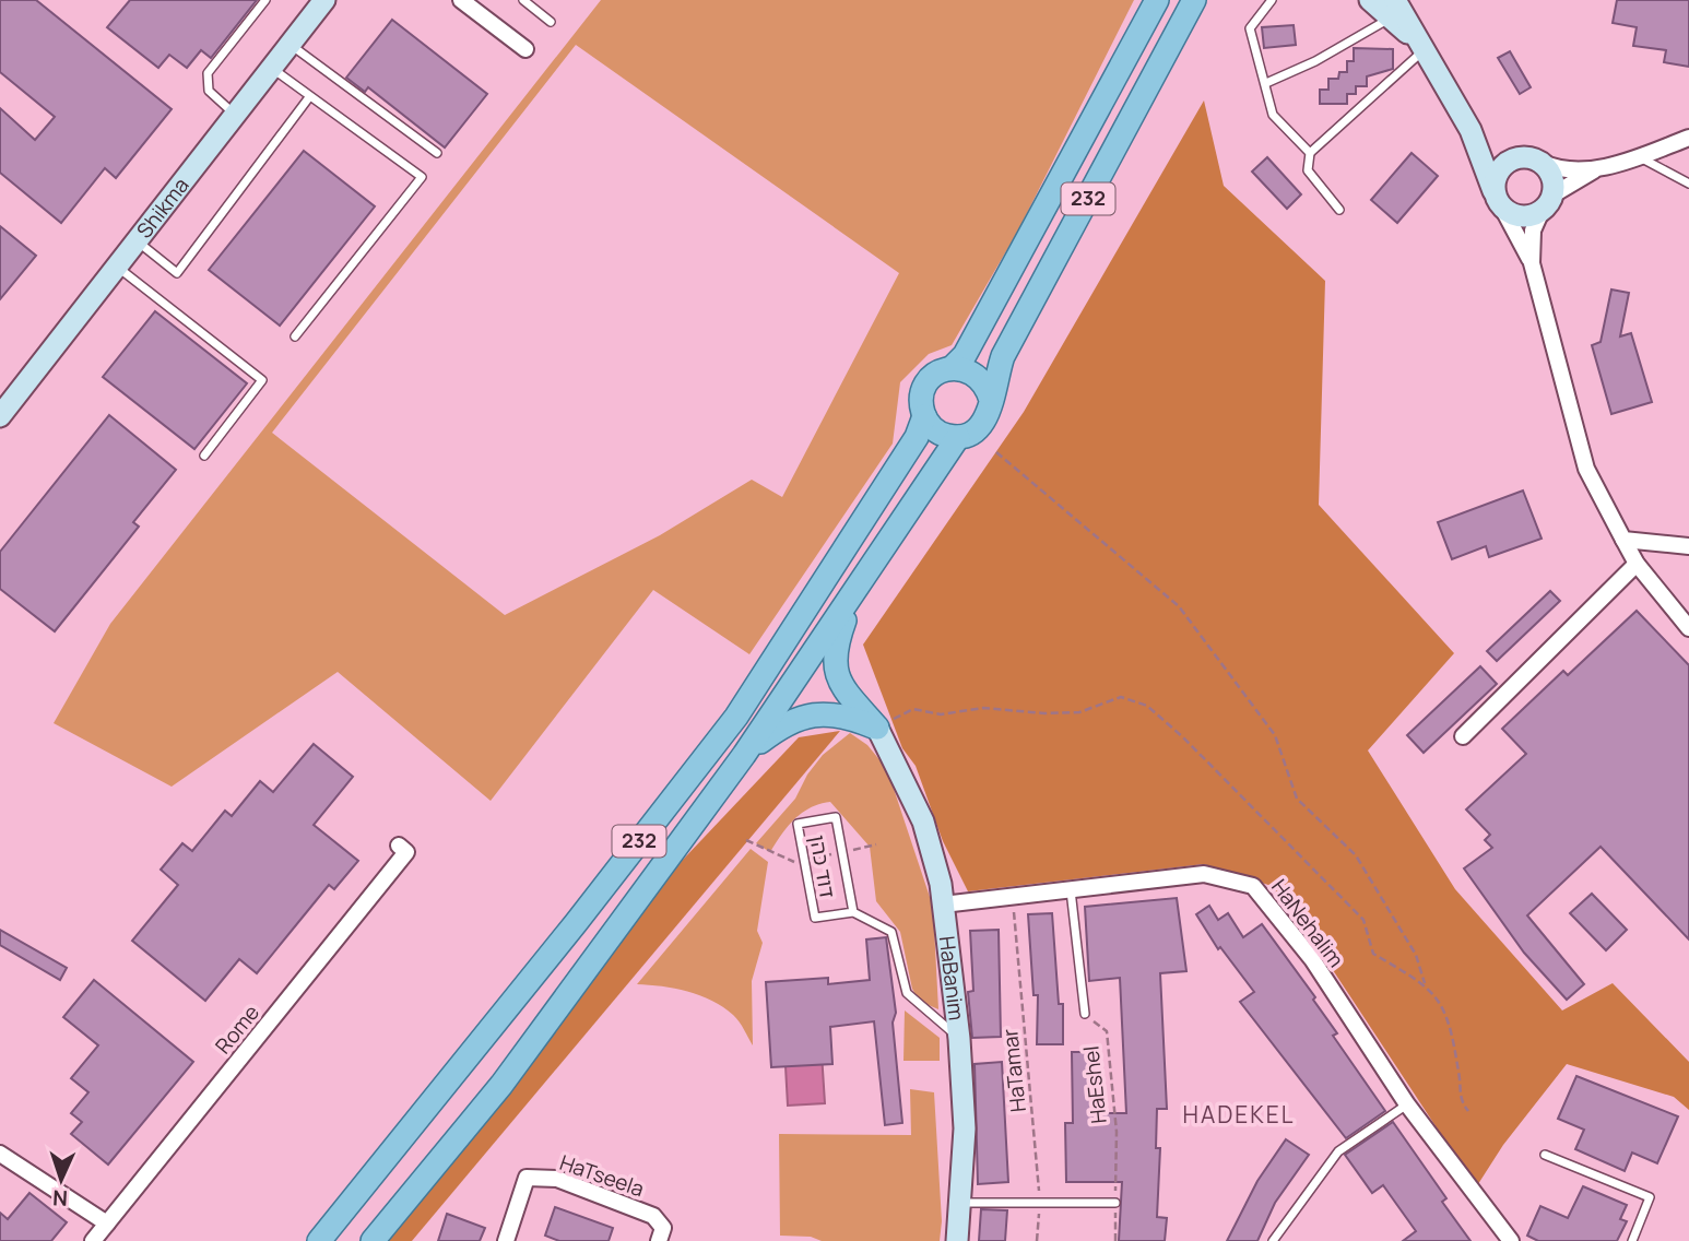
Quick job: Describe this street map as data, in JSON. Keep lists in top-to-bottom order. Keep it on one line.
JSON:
{"streets":{"main road":["232"],"street":["Shikma","HaNehalim","HaBanim","Rome","HaTseela"],"lane":["דוד כהן"],"path":["HaTamar","HaEshel"]},"crossings":[["דוד כהן","HaBanim"],["HaNehalim","HaBanim"],["HaNehalim","HaTamar"]],"districts":["HADEKEL"],"north":"bottom"}
